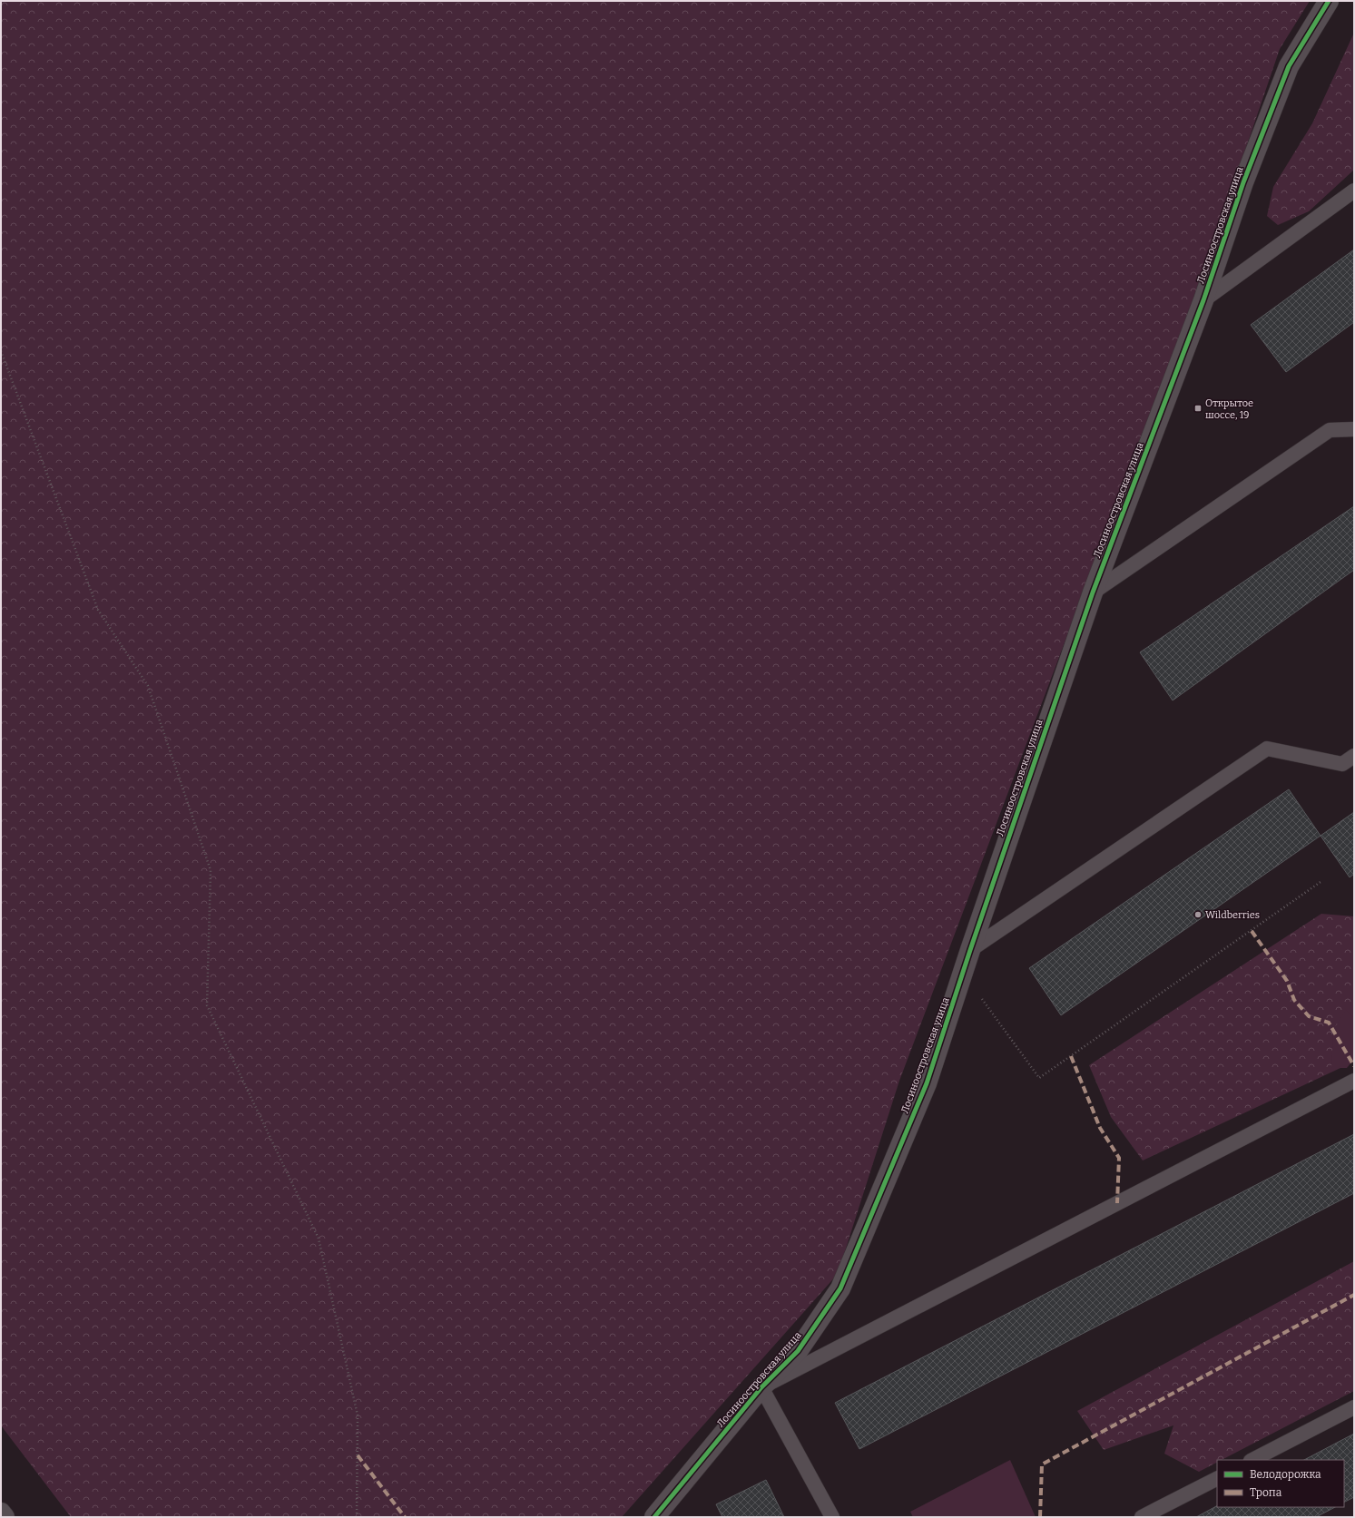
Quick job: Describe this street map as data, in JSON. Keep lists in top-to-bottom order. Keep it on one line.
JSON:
{"streets":{"street":["Лосиноостровская улица"]},"places":{"transit":["Открытое шоссе, 19"],"other":["Wildberries"]},"legend":["Велодорожка","Тропа"]}
